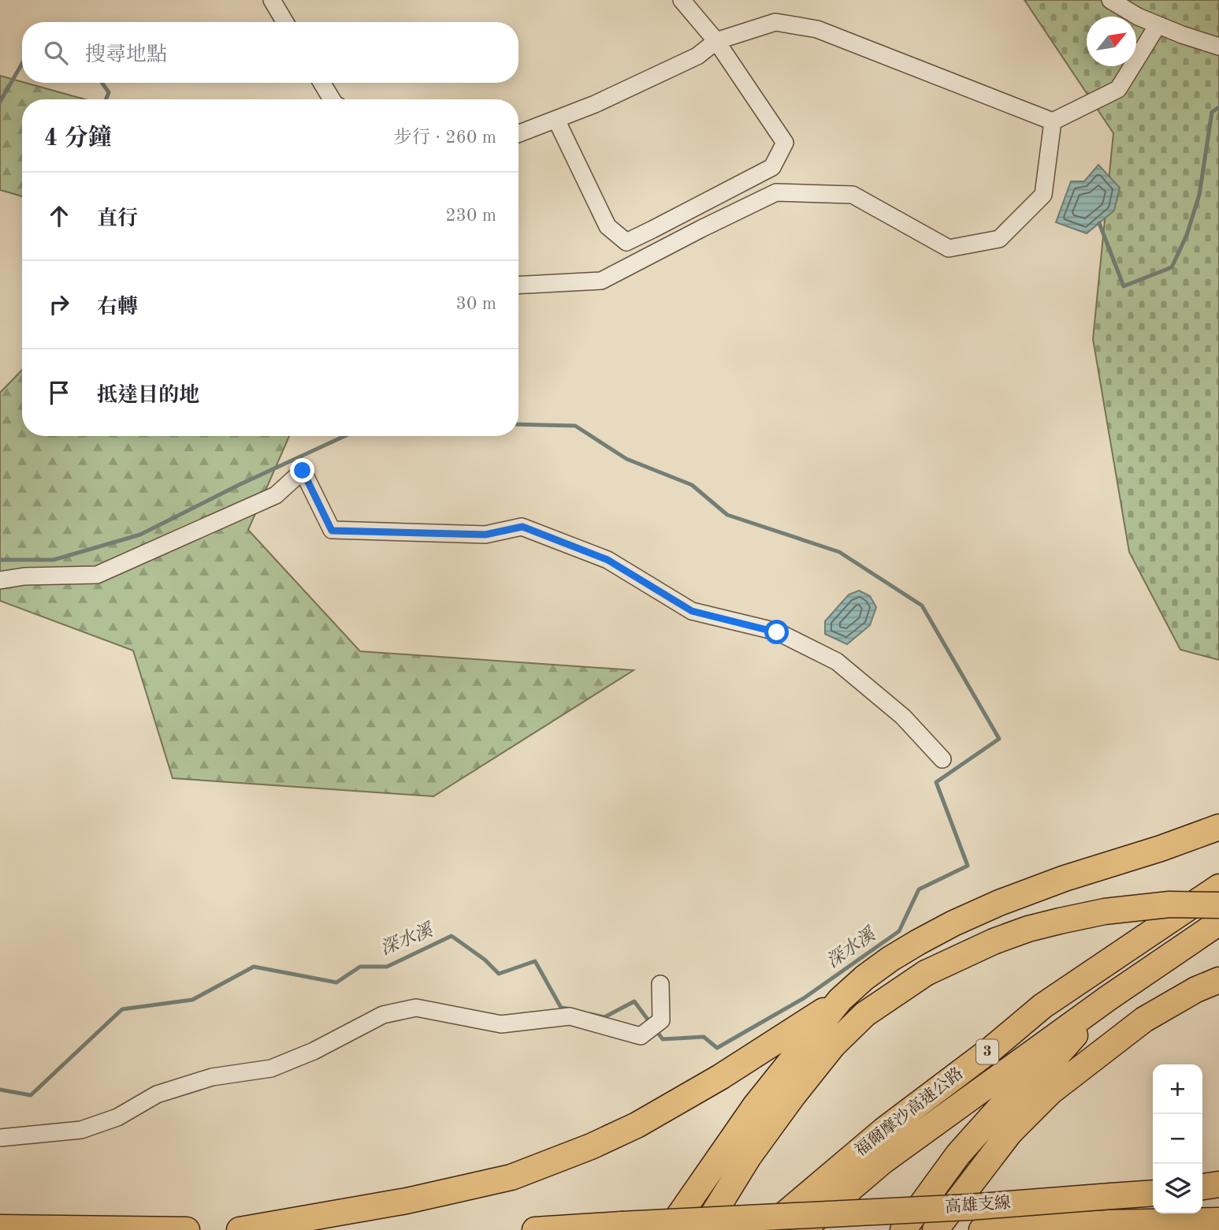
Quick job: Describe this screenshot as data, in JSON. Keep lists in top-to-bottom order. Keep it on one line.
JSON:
{"streets":{"highway":["3","福爾摩沙高速公路","高雄支線"]},"water":["深水溪"],"north":"top right","page":{"search":"搜尋地點","heading":["4 分鐘","步行 · 260 m"],"list":[["直行","230 m"],["右轉","30 m"],"抵達目的地"],"map_buttons":["+","−"]}}
